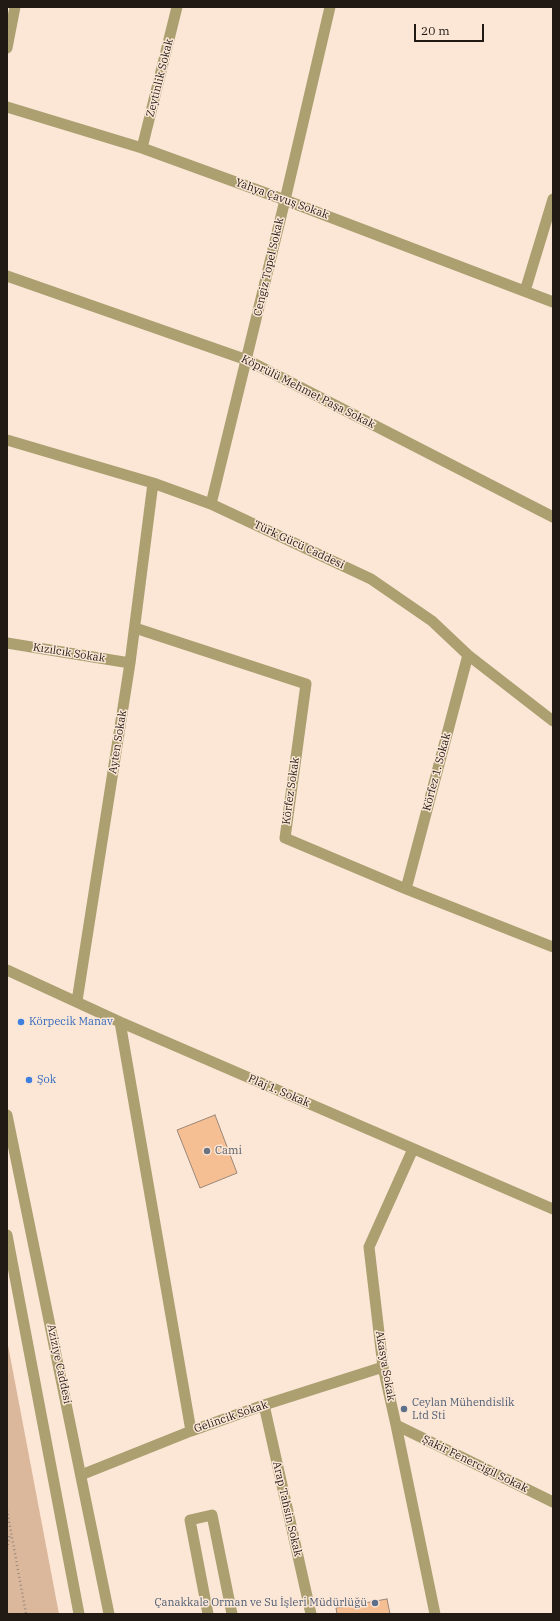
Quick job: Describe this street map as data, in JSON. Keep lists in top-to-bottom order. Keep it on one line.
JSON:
{"streets":{"street":["Zeytinlik Sokak","Yahya Çavuş Sokak","Cengiz Topel Sokak","Köprülü Mehmet Paşa Sokak","Türk Gücü Caddesi","Kızılcık Sokak","Ayten Sokak","Körfez 1. Sokak","Körfez Sokak","Plaj 1. Sokak","Aziziye Caddesi","Akasya Sokak","Gelincik Sokak","Şakir Fenercigil Sokak","Arap Tahsin Sokak"]},"crossings":[["Zeytinlik Sokak","Yahya Çavuş Sokak"],["Yahya Çavuş Sokak","Cengiz Topel Sokak"],["Cengiz Topel Sokak","Köprülü Mehmet Paşa Sokak"],["Cengiz Topel Sokak","Türk Gücü Caddesi"],["Türk Gücü Caddesi","Ayten Sokak"],["Türk Gücü Caddesi","Körfez 1. Sokak"],["Kızılcık Sokak","Ayten Sokak"],["Ayten Sokak","Körfez Sokak"],["Ayten Sokak","Plaj 1. Sokak"],["Körfez 1. Sokak","Körfez Sokak"],["Plaj 1. Sokak","Akasya Sokak"],["Aziziye Caddesi","Gelincik Sokak"],["Akasya Sokak","Gelincik Sokak"],["Akasya Sokak","Şakir Fenercigil Sokak"],["Gelincik Sokak","Arap Tahsin Sokak"]],"places":["Körpecik Manav","Şok","Cami","Ceylan Mühendislik Ltd Sti","Çanakkale Orman ve Su İşleri Müdürlüğü"],"scale_bar":"20 m"}
